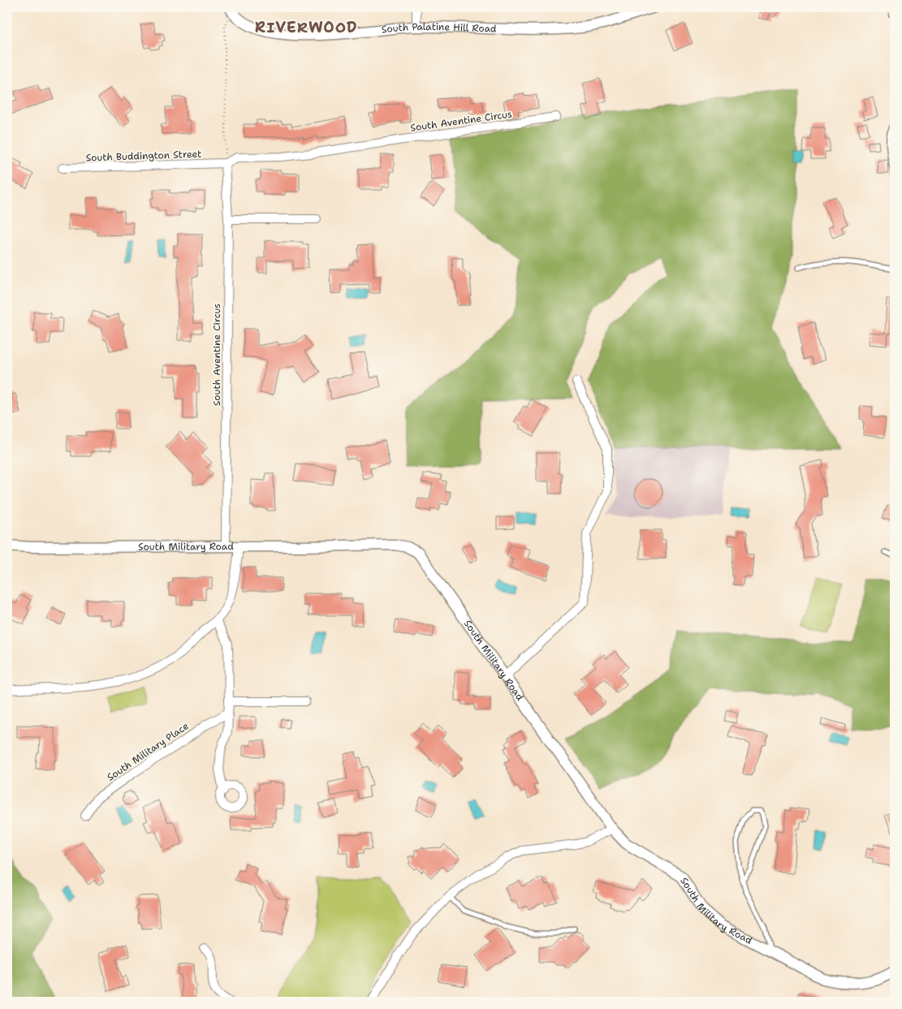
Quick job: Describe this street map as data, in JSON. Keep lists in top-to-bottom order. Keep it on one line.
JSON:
{"streets":{"street":["South Palatine Hill Road","South Aventine Circus","South Buddington Street","South Military Road","South Military Place"]},"crossings":[["South Aventine Circus","South Buddington Street"],["South Aventine Circus","South Military Road"]],"districts":["RIVERWOOD"]}
